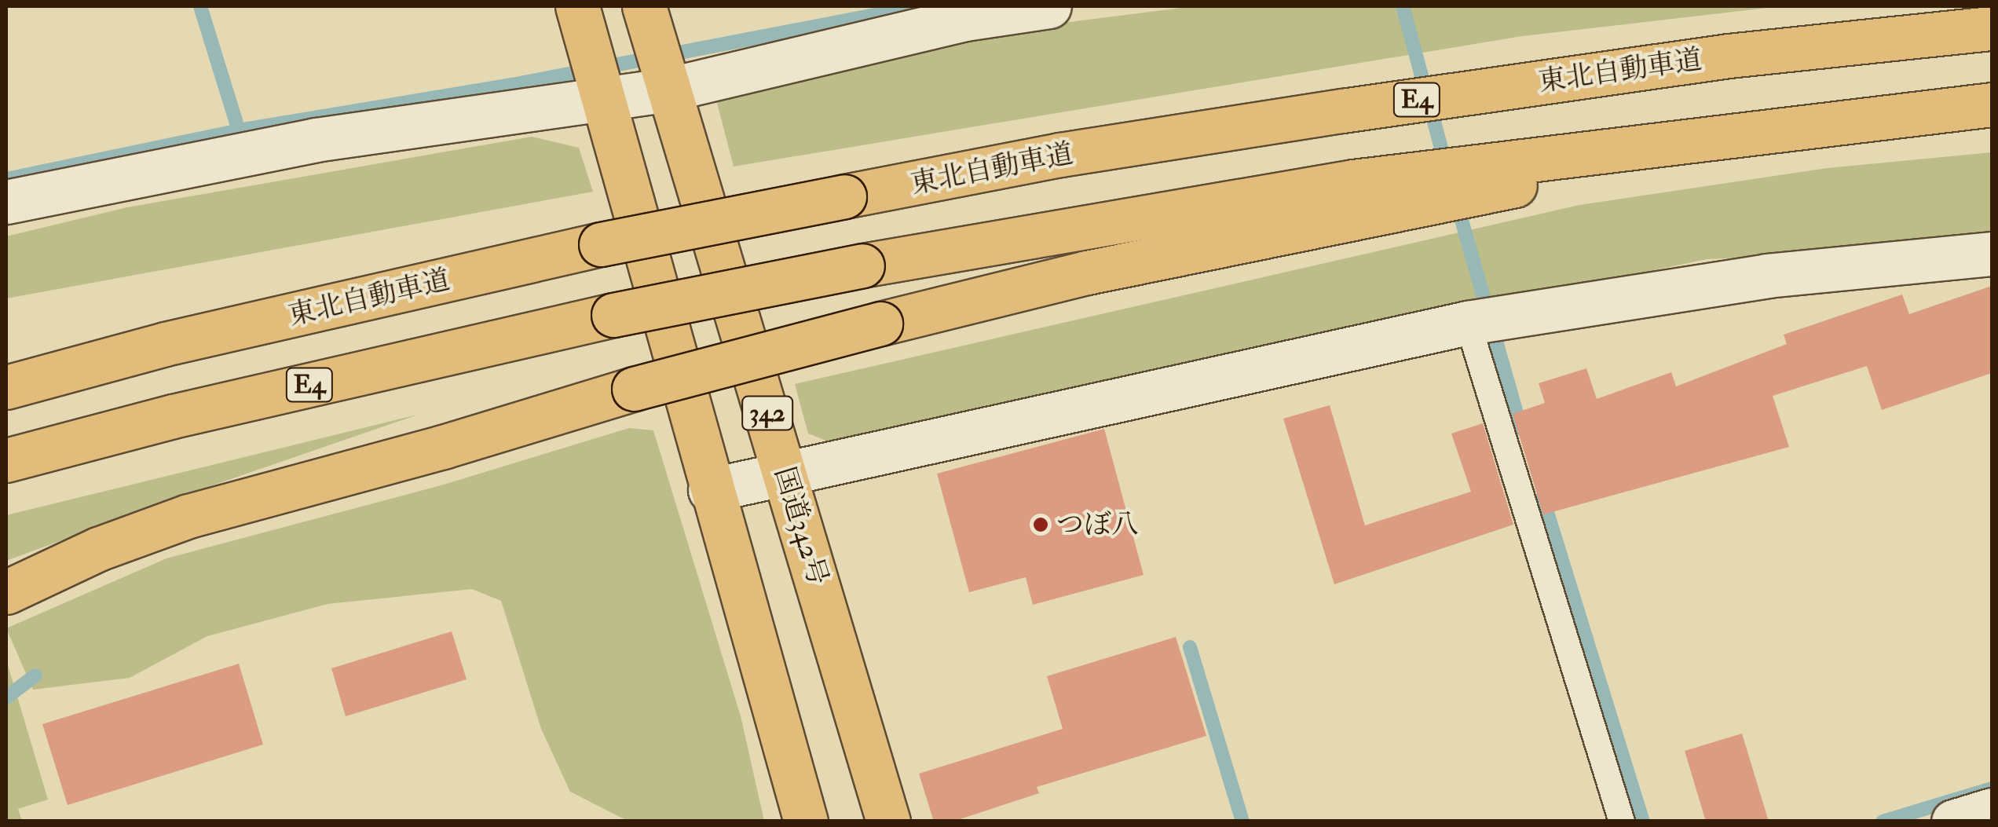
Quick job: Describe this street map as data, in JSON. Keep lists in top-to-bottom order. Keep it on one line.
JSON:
{"streets":{"highway":["東北自動車道","E4","342","国道342号"]},"crossings":[["東北自動車道","E4"]],"places":["つぼ八"]}
